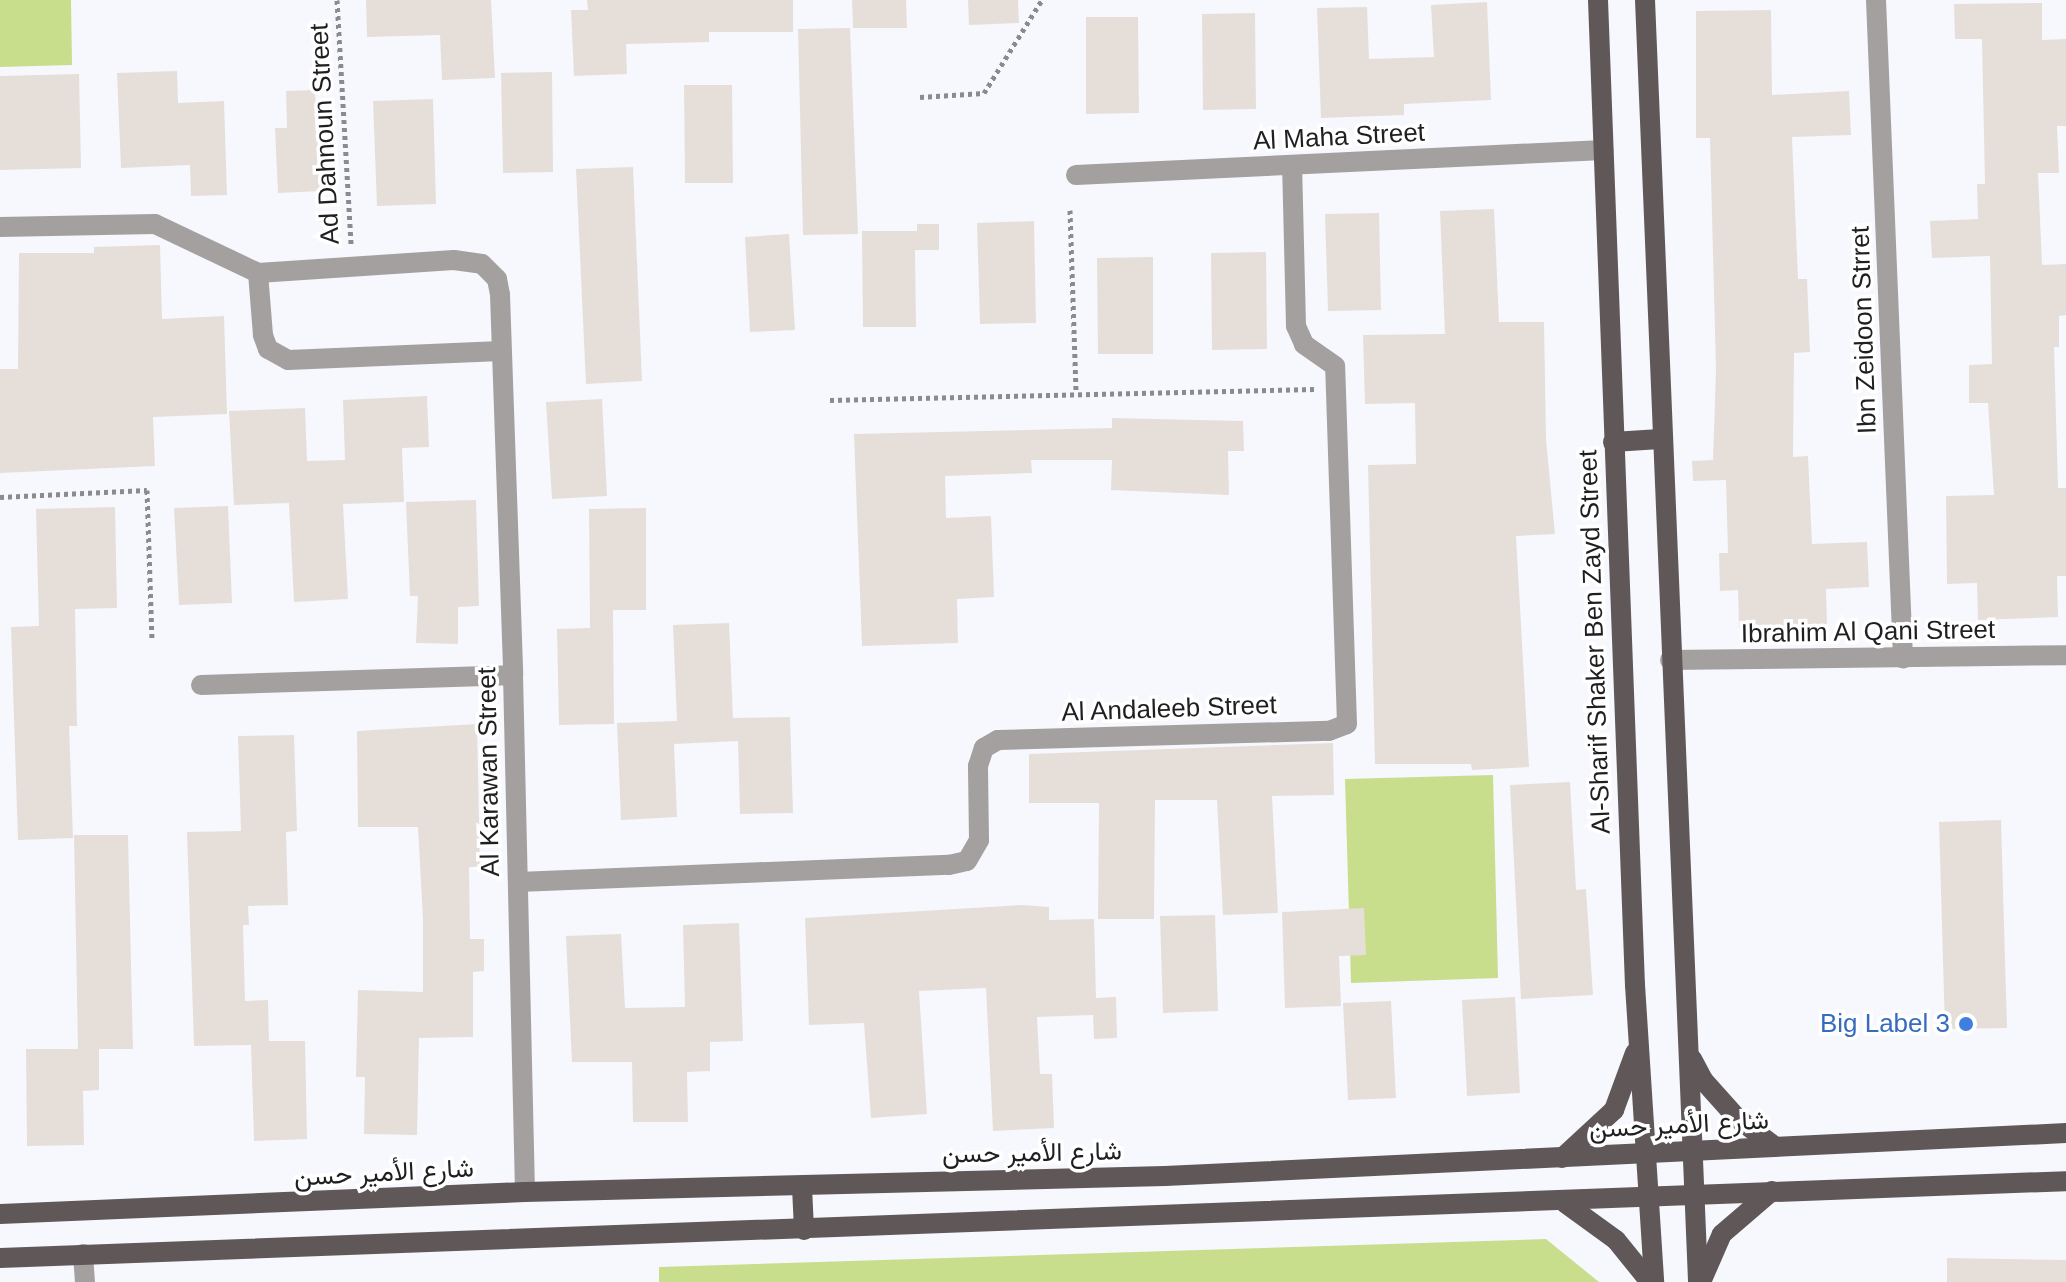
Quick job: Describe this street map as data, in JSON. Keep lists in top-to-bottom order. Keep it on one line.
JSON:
{"streets":{"main road":["Al-Sharif Shaker Ben Zayd Street","شارع الأمير حسن"],"street":["Al Maha Street","Ibn Zeidoon Strret","Ibrahim Al Qani Street","Al Andaleeb Street","Al Karawan Street"],"path":["Ad Dahnoun Street"]},"crossings":[["Ad Dahnoun Street","Al Karawan Street"],["Al Maha Street","Al-Sharif Shaker Ben Zayd Street"],["Al Maha Street","Al Andaleeb Street"],["Ibn Zeidoon Strret","Ibrahim Al Qani Street"],["Al-Sharif Shaker Ben Zayd Street","شارع الأمير حسن"],["Al Andaleeb Street","Al Karawan Street"],["Al Karawan Street","شارع الأمير حسن"]],"places":["Big Label 3"]}
